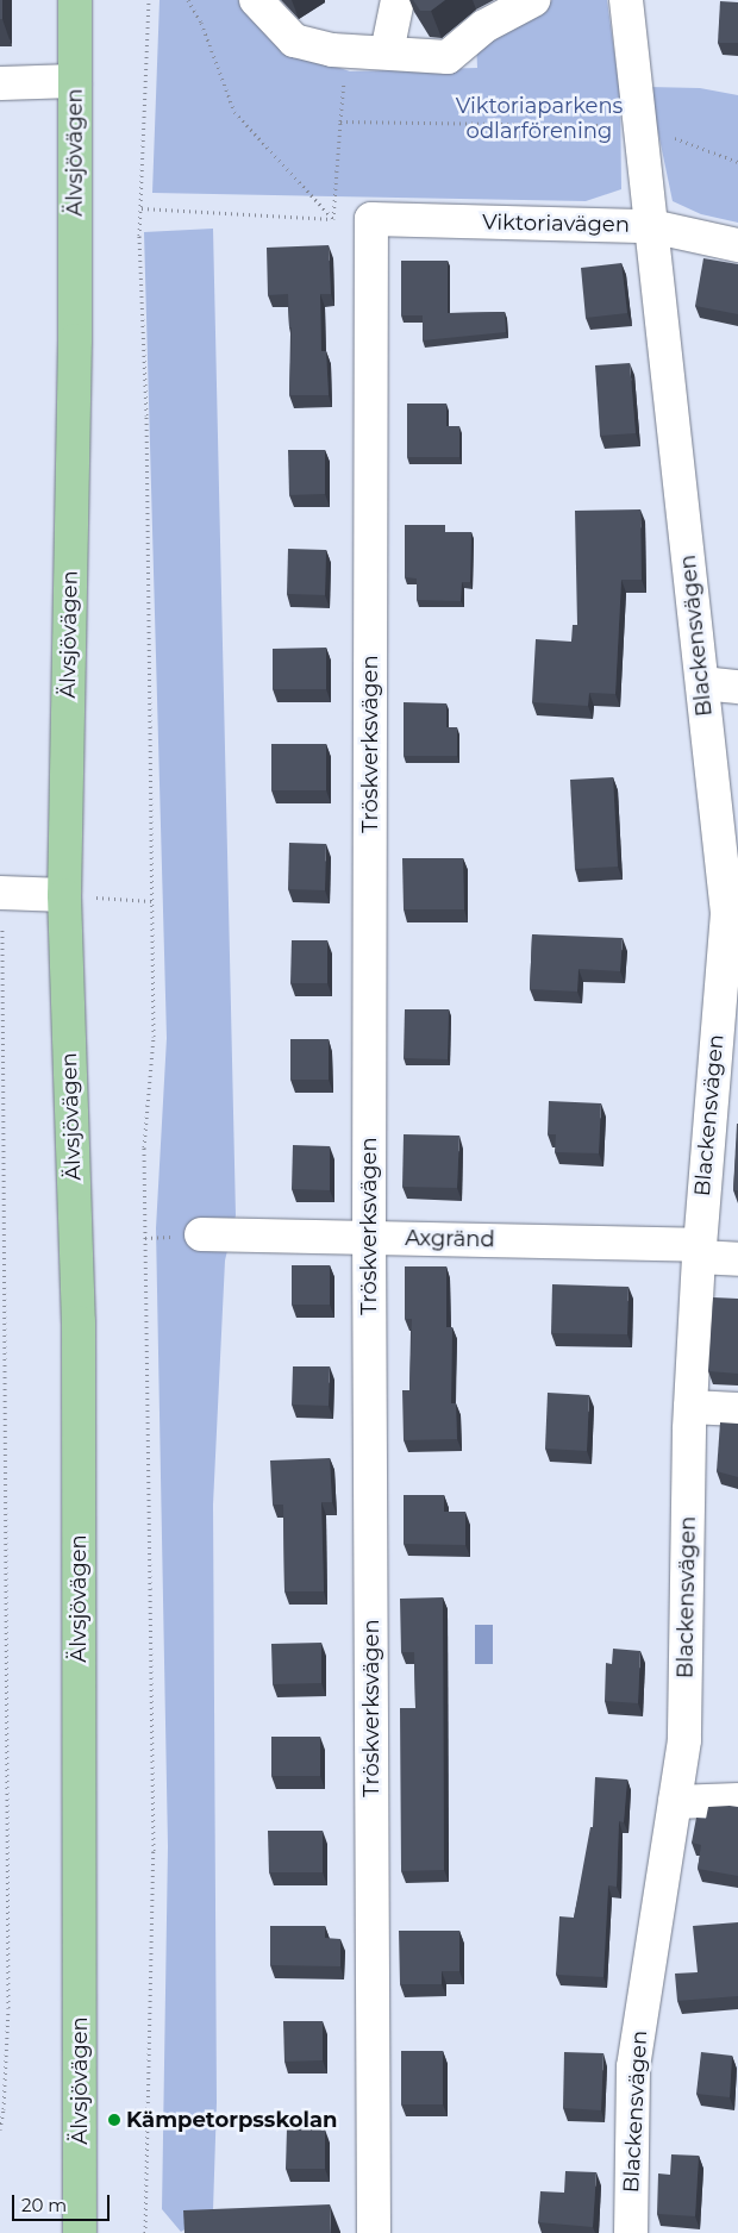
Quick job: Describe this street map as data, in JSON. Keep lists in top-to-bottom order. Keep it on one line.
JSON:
{"streets":{"main road":["Älvsjövägen"],"street":["Viktoriavägen","Blackensvägen","Tröskverksvägen","Axgränd"]},"crossings":[["Viktoriavägen","Blackensvägen"],["Viktoriavägen","Tröskverksvägen"],["Blackensvägen","Axgränd"],["Tröskverksvägen","Axgränd"]],"parks":["Viktoriaparkens odlarförening"],"places":["Kämpetorpsskolan"],"scale_bar":"20 m"}
